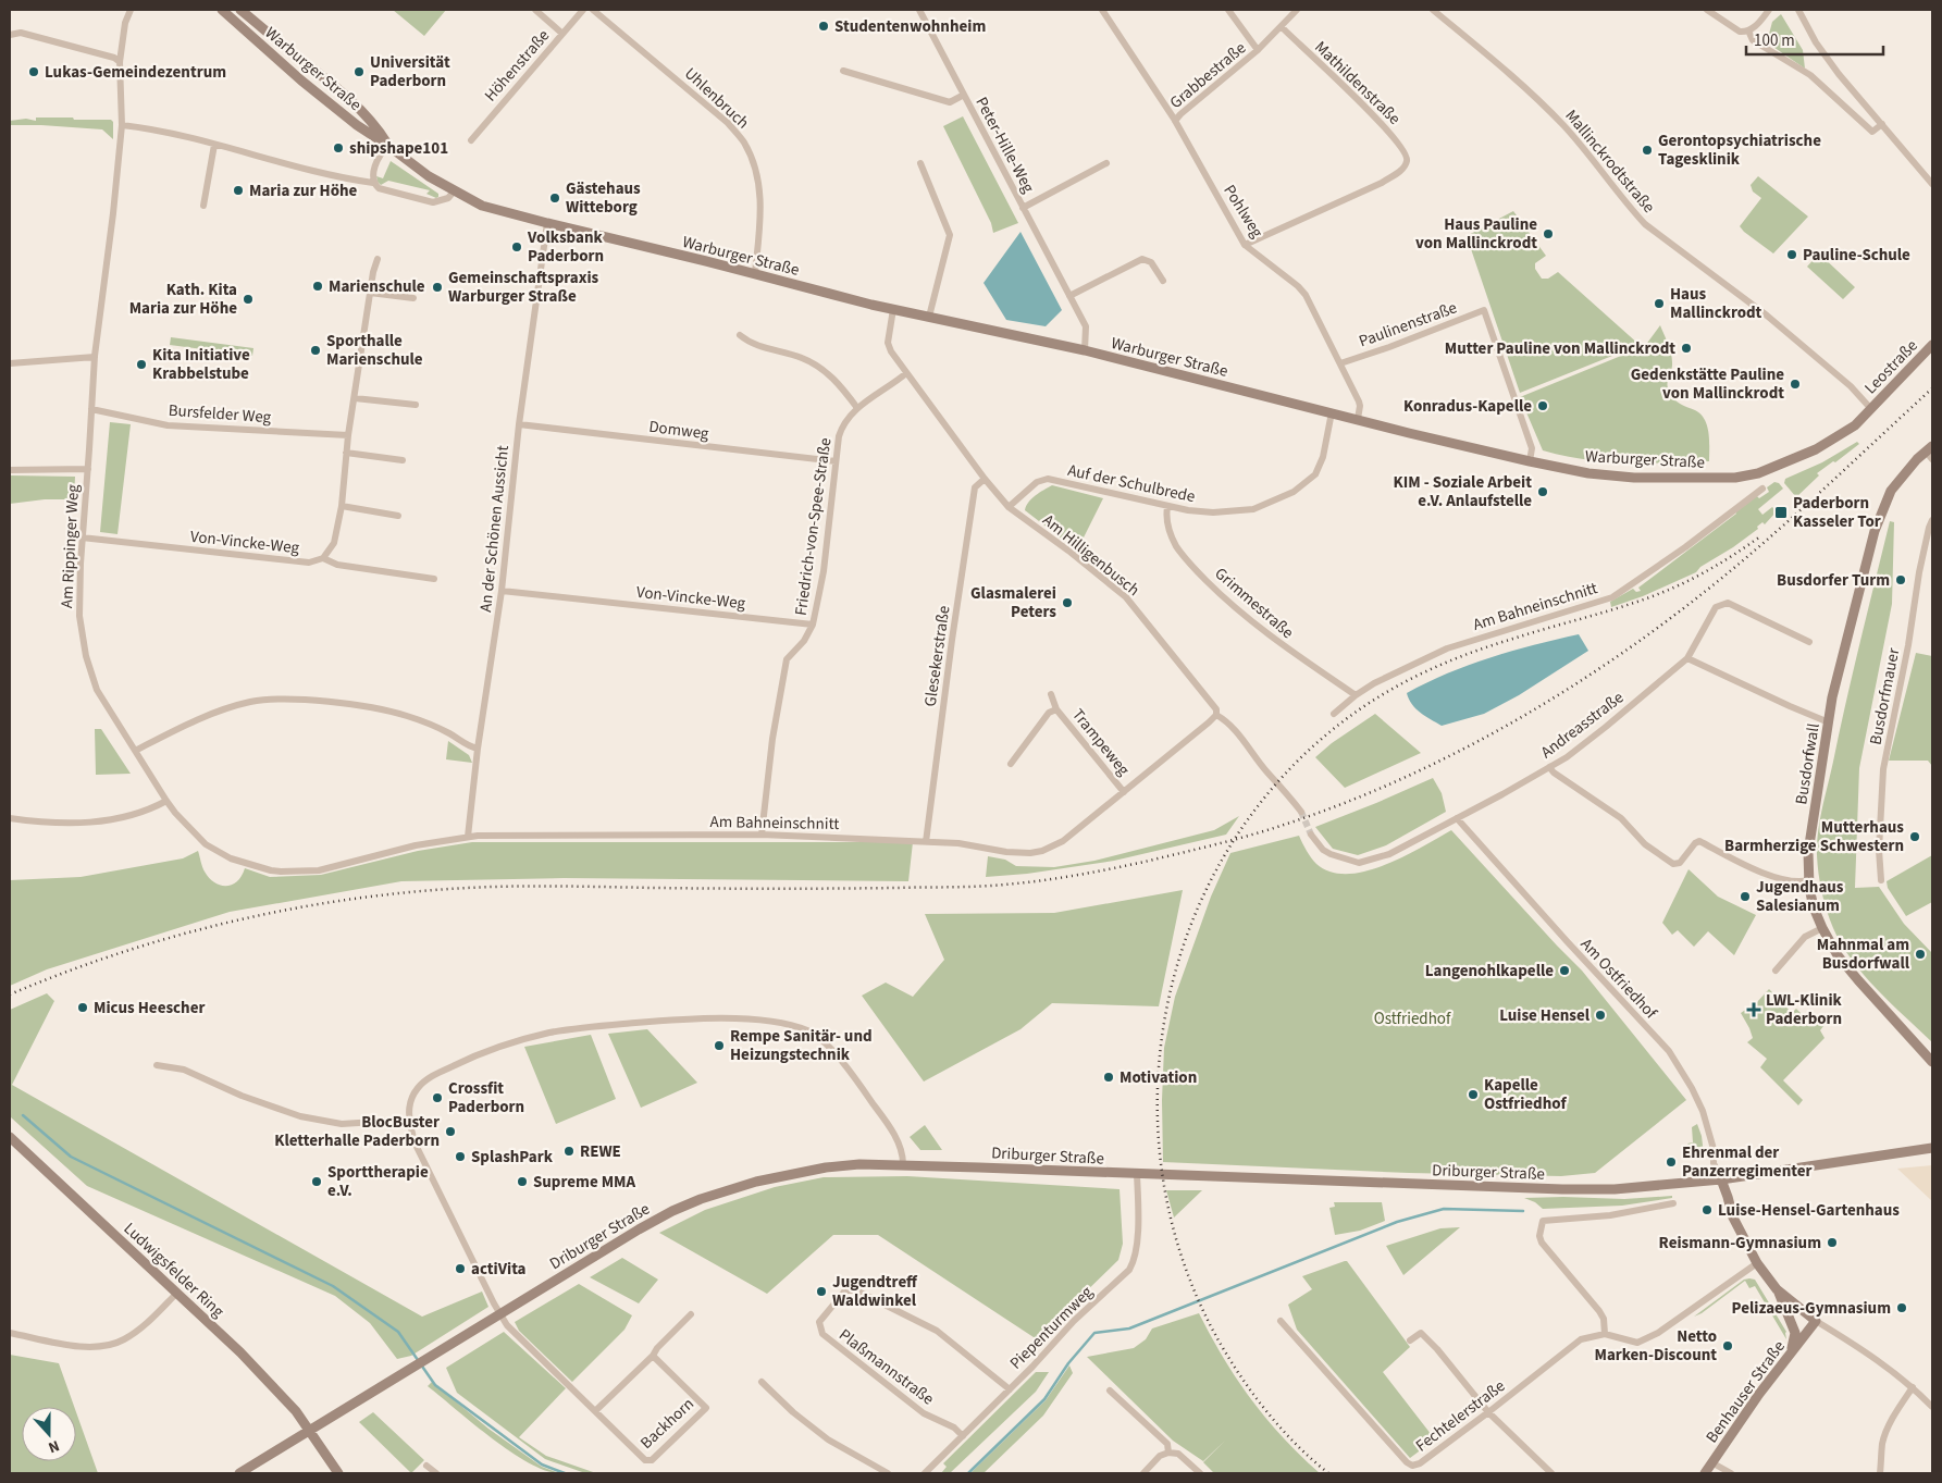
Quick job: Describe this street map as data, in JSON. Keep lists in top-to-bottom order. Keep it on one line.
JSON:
{"streets":{"main road":["Warburger Straße","Leostraße","Busdorfwall","Driburger Straße","Ludwigsfelder Ring","Benhauser Straße"],"street":["Höhenstraße","Grabbestraße","Mathildenstraße","Uhlenbruch","Peter-Hille-Weg","Mallinckrodtstraße","Pohlweg","Paulinenstraße","Bursfelder Weg","Domweg","Auf der Schulbrede","Friedrich-von-Spee-Straße","An der Schönen Aussicht","Von-Vincke-Weg","Am Rippinger Weg","Am Hilligenbusch","Grimmestraße","Am Bahneinschnitt","Glesekerstraße","Busdorfmauer","Andreasstraße","Trampeweg","Am Ostfriedhof","Piepenturmweg","Plaßmannstraße","Fechtelerstraße","Backhorn"]},"crossings":[["Warburger Straße","Uhlenbruch"],["Warburger Straße","Peter-Hille-Weg"],["Warburger Straße","Mallinckrodtstraße"],["Warburger Straße","Pohlweg"],["Warburger Straße","Paulinenstraße"],["Warburger Straße","Leostraße"],["Warburger Straße","Auf der Schulbrede"],["Warburger Straße","An der Schönen Aussicht"],["Warburger Straße","Am Hilligenbusch"],["Grabbestraße","Mathildenstraße"],["Grabbestraße","Pohlweg"],["Mathildenstraße","Pohlweg"],["Mallinckrodtstraße","Leostraße"],["Pohlweg","Paulinenstraße"],["Bursfelder Weg","Am Rippinger Weg"],["Domweg","Friedrich-von-Spee-Straße"],["Domweg","An der Schönen Aussicht"],["Auf der Schulbrede","Am Hilligenbusch"],["Auf der Schulbrede","Grimmestraße"],["Friedrich-von-Spee-Straße","Von-Vincke-Weg"],["Friedrich-von-Spee-Straße","Am Hilligenbusch"],["Friedrich-von-Spee-Straße","Am Bahneinschnitt"],["An der Schönen Aussicht","Von-Vincke-Weg"],["An der Schönen Aussicht","Am Bahneinschnitt"],["Von-Vincke-Weg","Am Rippinger Weg"],["Am Rippinger Weg","Am Bahneinschnitt"],["Am Hilligenbusch","Am Bahneinschnitt"],["Am Hilligenbusch","Glesekerstraße"],["Grimmestraße","Am Bahneinschnitt"],["Am Bahneinschnitt","Glesekerstraße"],["Am Bahneinschnitt","Trampeweg"],["Andreasstraße","Am Ostfriedhof"],["Am Ostfriedhof","Driburger Straße"],["Driburger Straße","Ludwigsfelder Ring"],["Driburger Straße","Piepenturmweg"],["Driburger Straße","Backhorn"],["Piepenturmweg","Plaßmannstraße"]],"parks":["Ostfriedhof"],"places":{"other":["Studentenwohnheim","Lukas-Gemeindezentrum","Universität Paderborn","shipshape101","Gerontopsychiatrische Tagesklinik","Maria zur Höhe","Gästehaus Witteborg","Haus Pauline von Mallinckrodt","Volksbank Paderborn","Pauline-Schule","Marienschule","Gemeinschaftspraxis Warburger Straße","Kath. Kita Maria zur Höhe","Haus Mallinckrodt","Mutter Pauline von Mallinckrodt","Sporthalle Marienschule","Kita Initiative Krabbelstube","Gedenkstätte Pauline von Mallinckrodt","Konradus-Kapelle","KIM - Soziale Arbeit e.V. Anlaufstelle","Busdorfer Turm","Glasmalerei Peters","Mutterhaus Barmherzige Schwestern","Jugendhaus Salesianum","Mahnmal am Busdorfwall","Langenohlkapelle","Micus Heescher","Luise Hensel","Rempe Sanitär- und Heizungstechnik","Motivation","Kapelle Ostfriedhof","Crossfit Paderborn","BlocBuster Kletterhalle Paderborn","REWE","SplashPark","Ehrenmal der Panzerregimenter","Sporttherapie e.V.","Supreme MMA","Luise-Hensel-Gartenhaus","Reismann-Gymnasium","actiVita","Jugendtreff Waldwinkel","Pelizaeus-Gymnasium","Netto Marken-Discount"],"transit":["Paderborn Kasseler Tor"],"health":["LWL-Klinik Paderborn"]},"scale_bar":"100 m","north":"bottom"}
